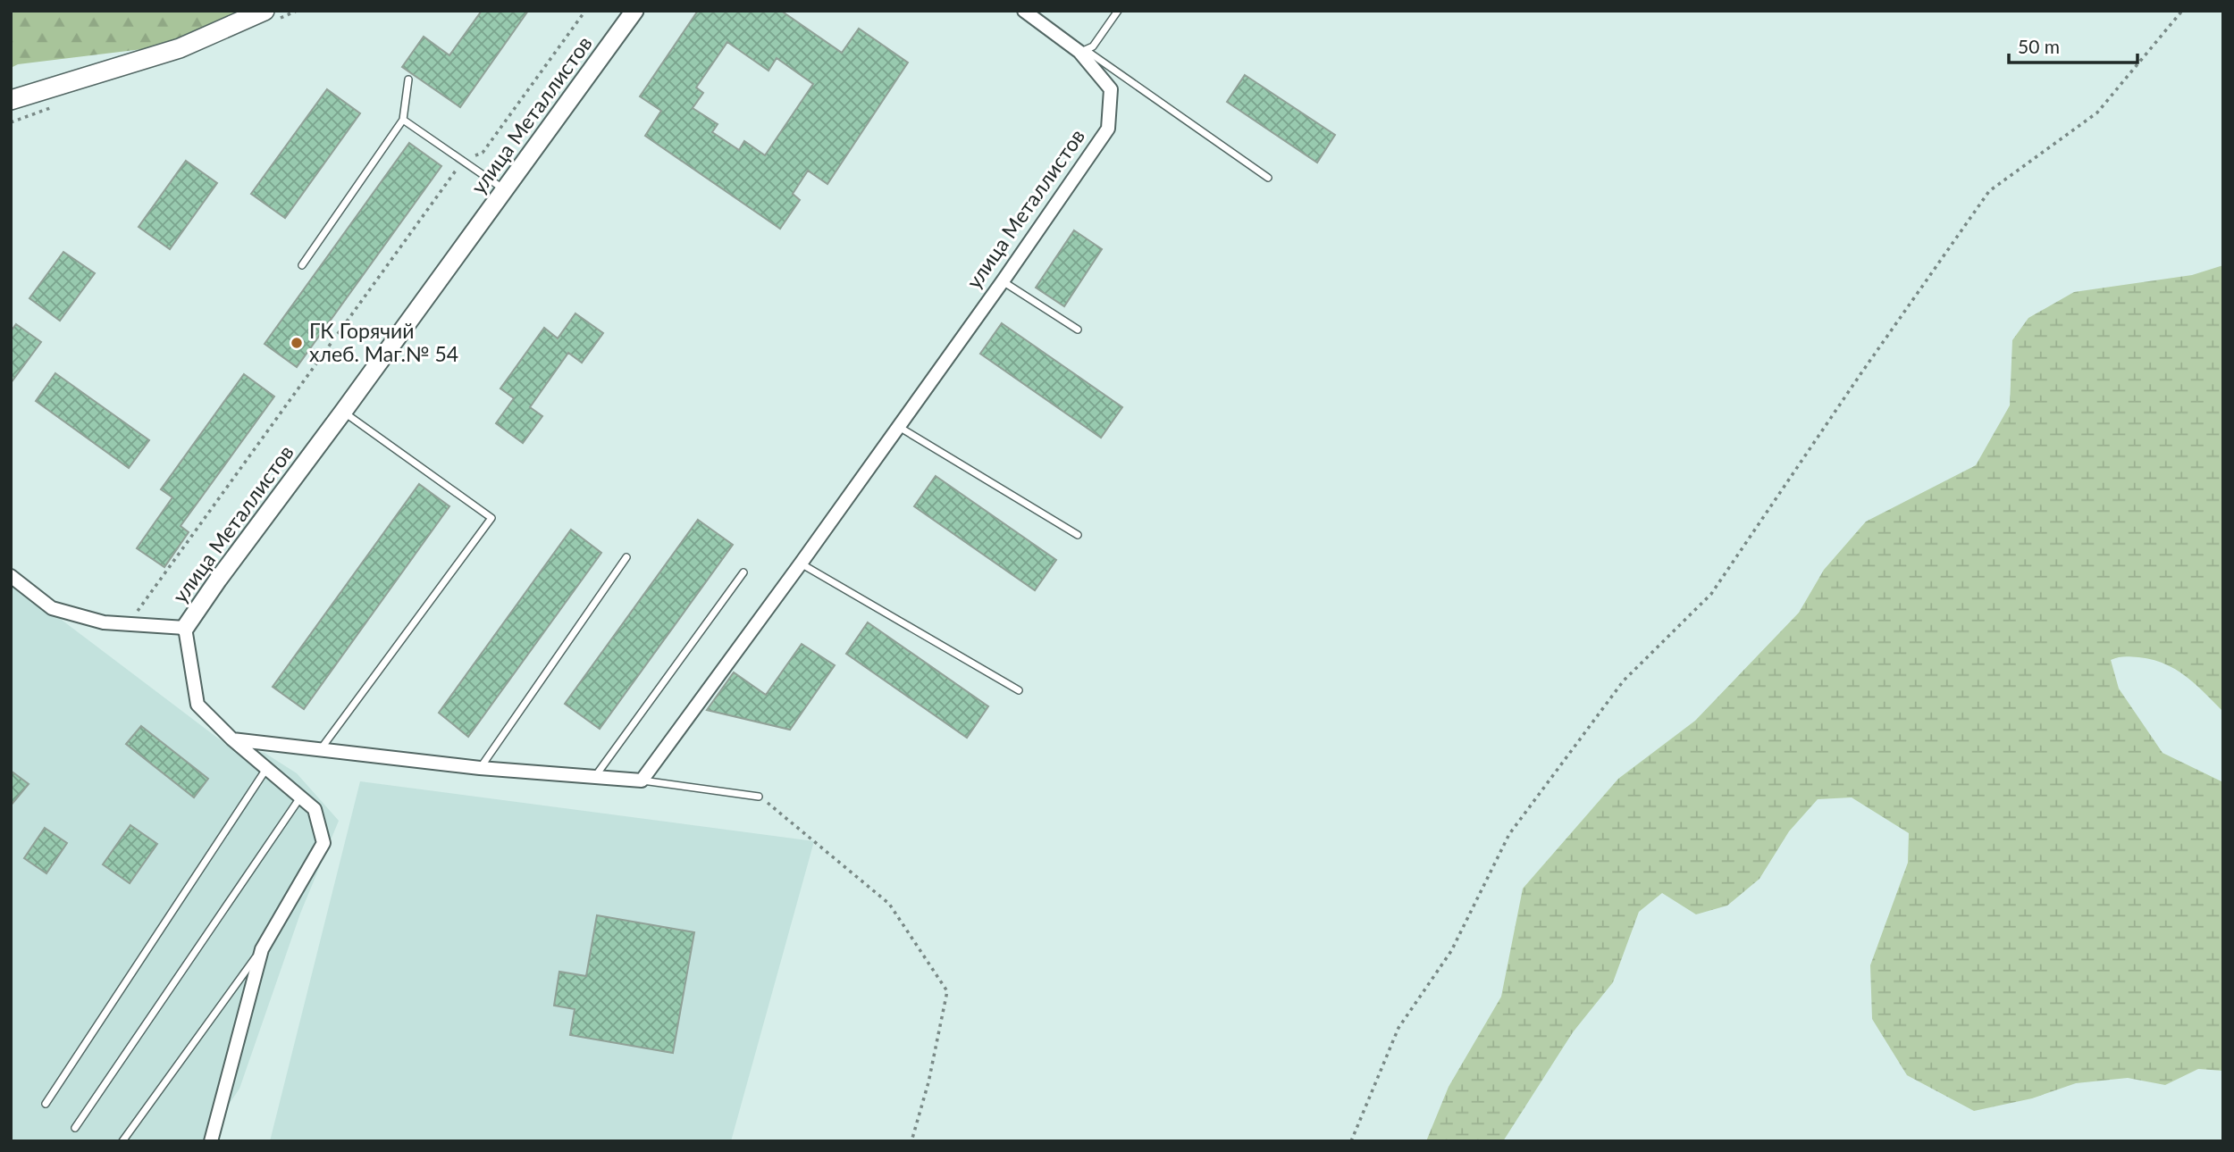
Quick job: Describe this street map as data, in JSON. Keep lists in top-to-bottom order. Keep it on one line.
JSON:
{"streets":{"street":["улица Металлистов"]},"places":["ГК Горячий хлеб. Маг.№ 54"],"scale_bar":"50 m"}
